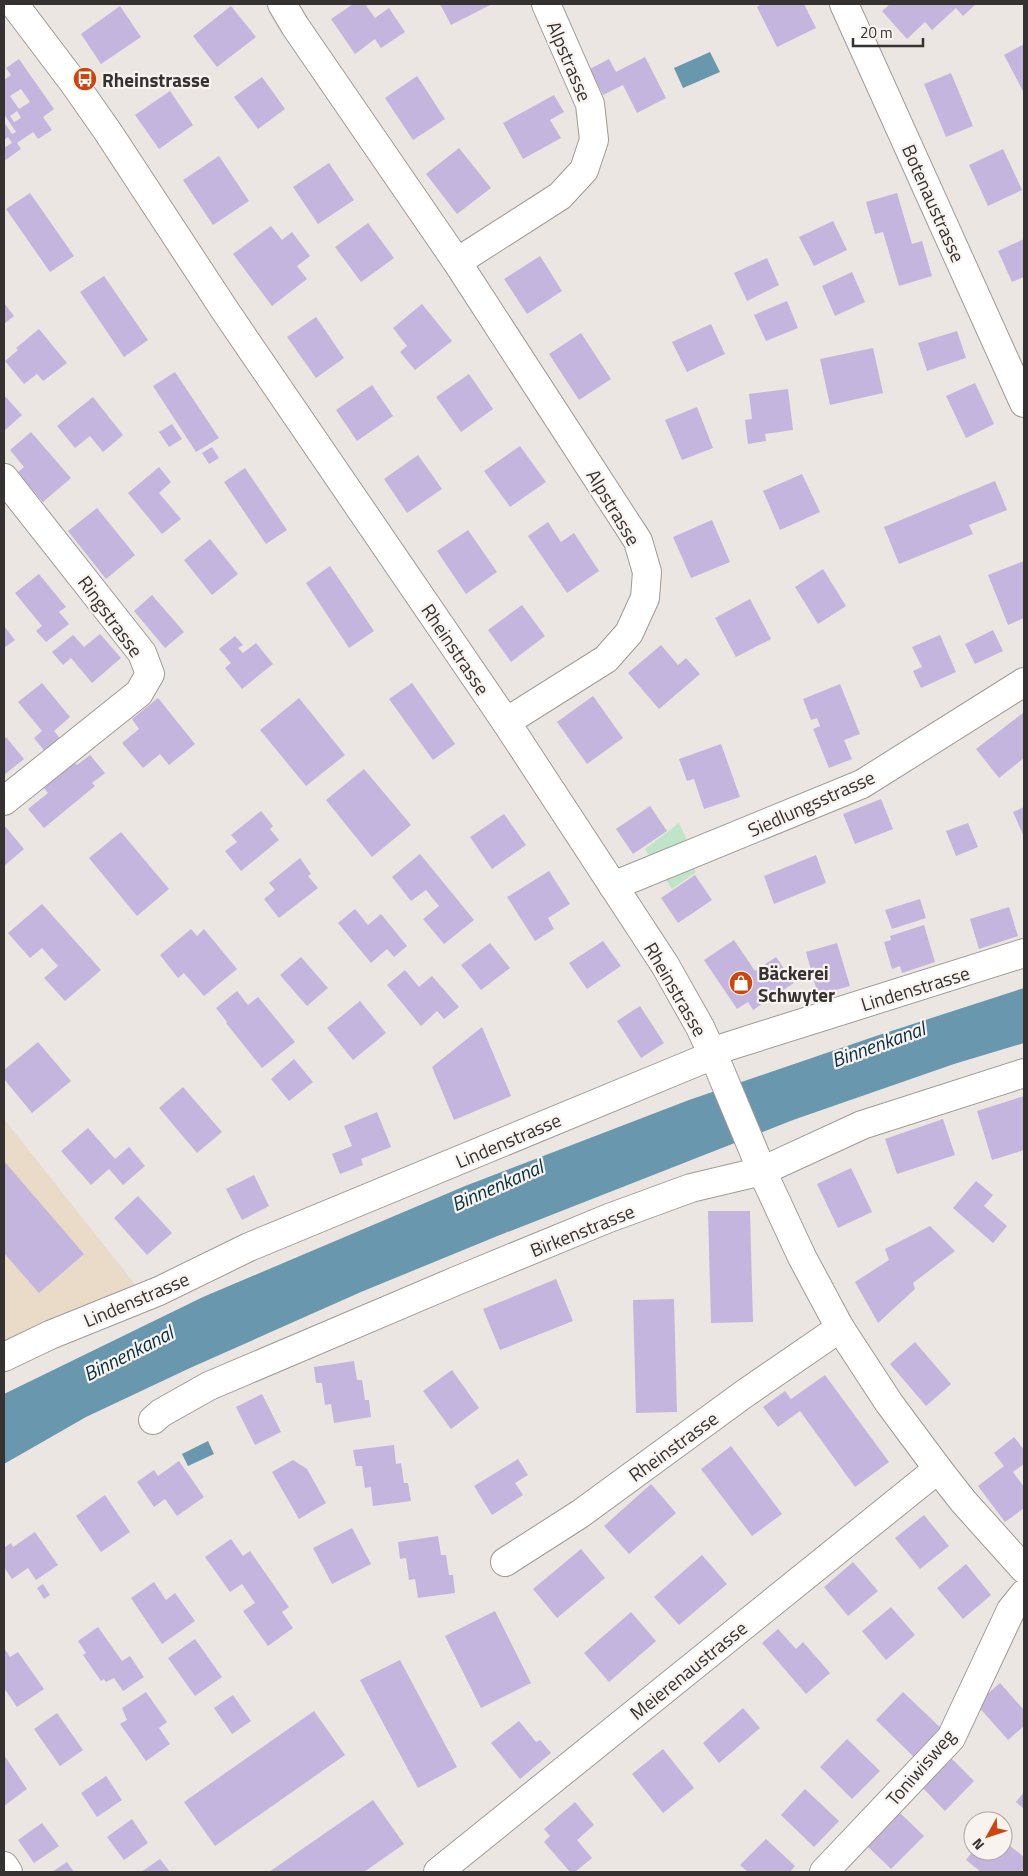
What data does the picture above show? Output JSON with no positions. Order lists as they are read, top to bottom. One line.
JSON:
{"streets":{"street":["Alpstrasse","Botenaustrasse","Ringstrasse","Rheinstrasse","Siedlungsstrasse","Lindenstrasse","Birkenstrasse","Meierenaustrasse","Toniwisweg"]},"crossings":[["Alpstrasse","Rheinstrasse"],["Rheinstrasse","Siedlungsstrasse"],["Rheinstrasse","Lindenstrasse"],["Rheinstrasse","Birkenstrasse"],["Rheinstrasse","Meierenaustrasse"]],"water":["Binnenkanal"],"places":{"bus stop":["Rheinstrasse"],"shop":["Bäckerei Schwyter"]},"scale_bar":"20 m","north":"bottom left"}
